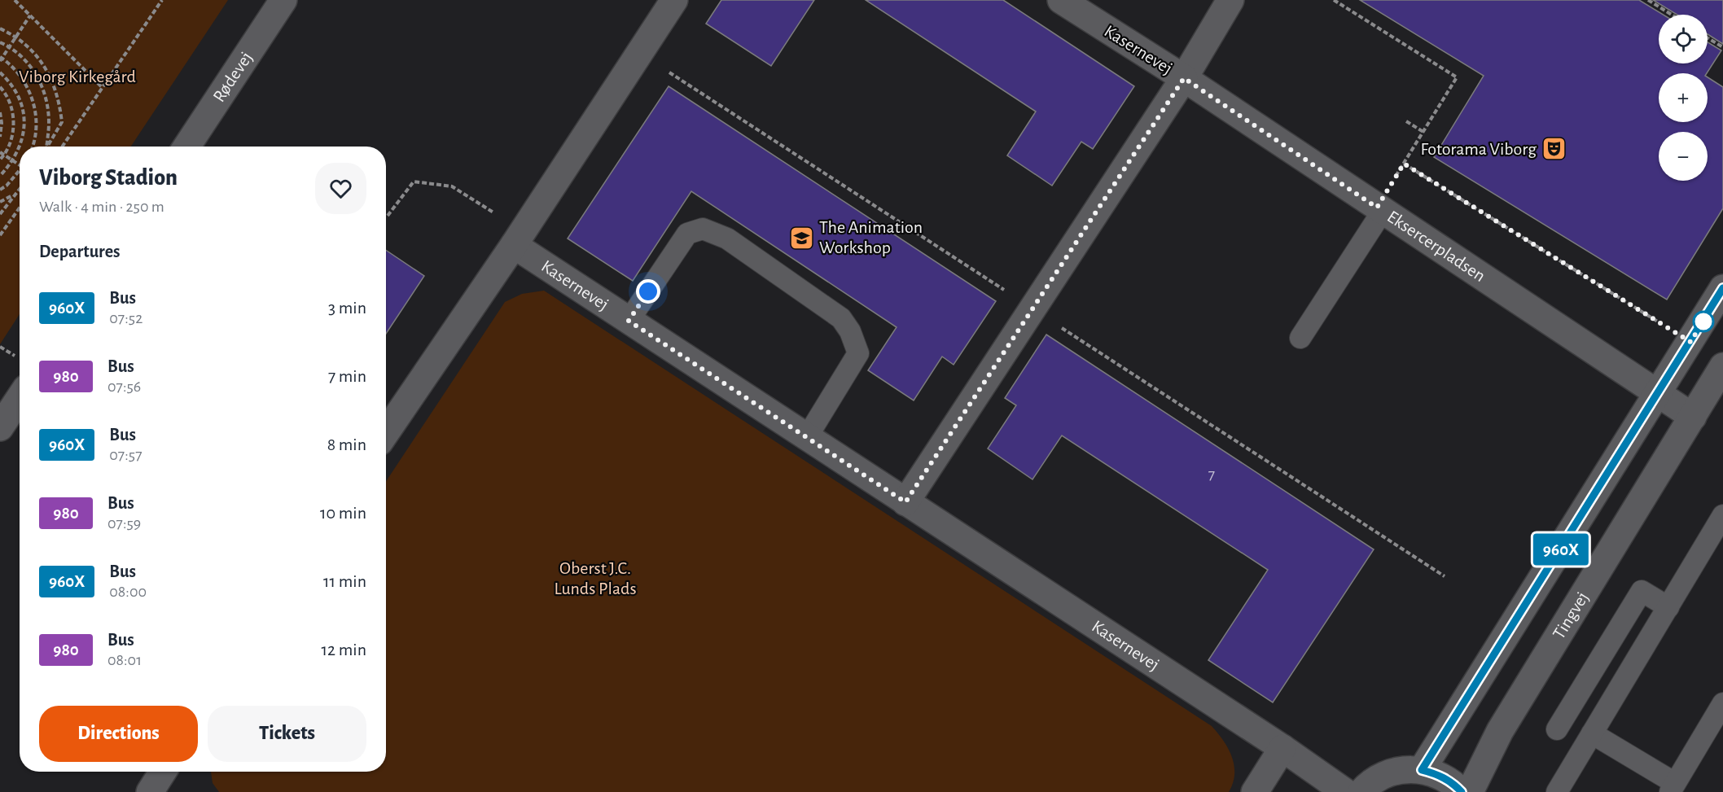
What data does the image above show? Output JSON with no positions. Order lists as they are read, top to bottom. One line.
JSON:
{"streets":{"street":["Kasernevej","Rødevej","Eksercerpladsen","Tingvej"]},"crossings":[["Kasernevej","Eksercerpladsen"],["Eksercerpladsen","Tingvej"]],"parks":["Viborg Kirkegård","Oberst J.C. Lunds Plads"],"places":{"theatre":["Fotorama Viborg"],"school or university":["The Animation Workshop"]},"lines":["bus line 960X"],"house_numbers":["7"],"page":{"on_map":"960X","map_buttons":["+","−"],"heading":[["Viborg Stadion","Walk · 4 min · 250 m"],"Departures"],"list":[{"mark":"960X","name":"Bus","note":"07:52","value":"3 min"},{"mark":"980","name":"Bus","note":"07:56","value":"7 min"},{"mark":"960X","name":"Bus","note":"07:57","value":"8 min"},{"mark":"980","name":"Bus","note":"07:59","value":"10 min"},{"mark":"960X","name":"Bus","note":"08:00","value":"11 min"},{"mark":"980","name":"Bus","note":"08:01","value":"12 min"}],"buttons":["Directions","Tickets"]}}
